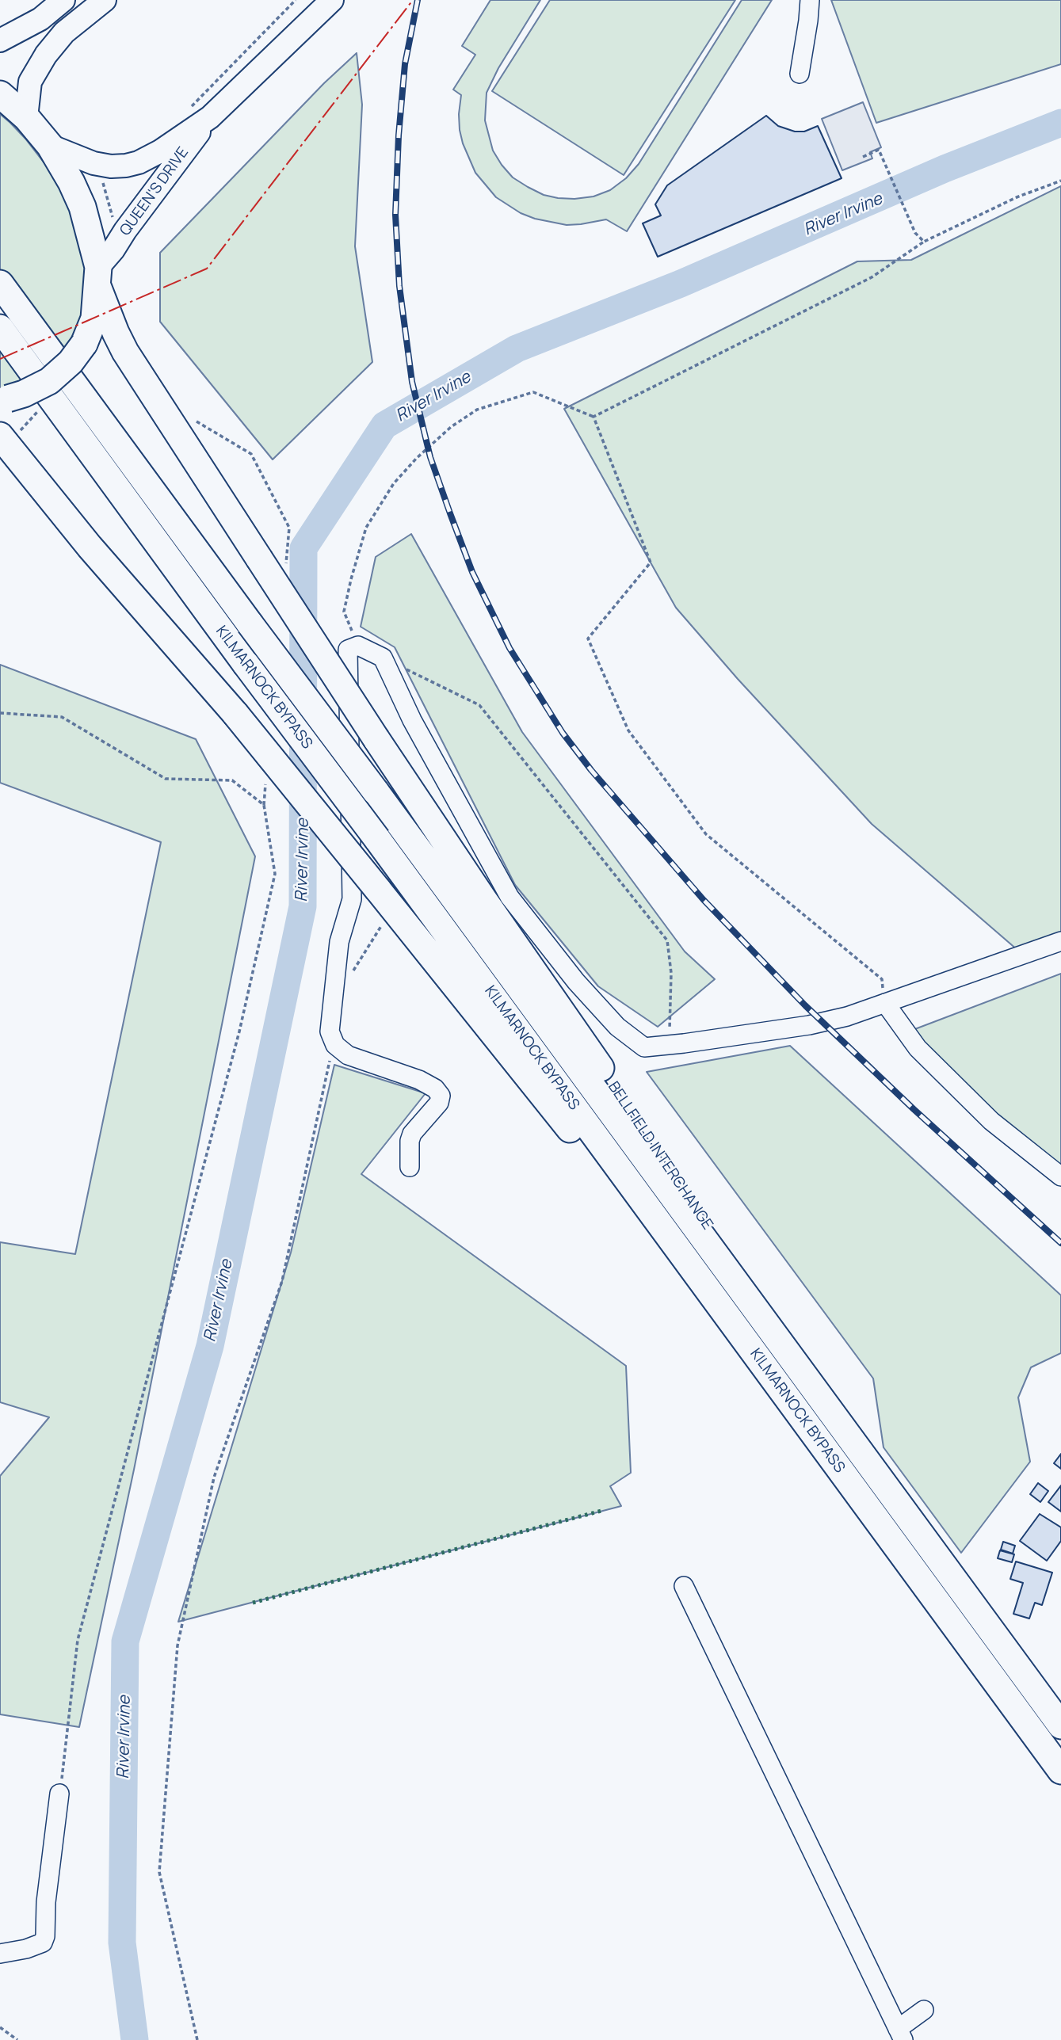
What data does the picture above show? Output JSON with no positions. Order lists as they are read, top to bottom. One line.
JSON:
{"streets":{"highway":["KILMARNOCK BYPASS","BELLFIELD INTERCHANGE"],"main road":["QUEEN'S DRIVE"]},"crossings":[["QUEEN'S DRIVE","BELLFIELD INTERCHANGE"],["KILMARNOCK BYPASS","BELLFIELD INTERCHANGE"]],"water":["River Irvine"]}
